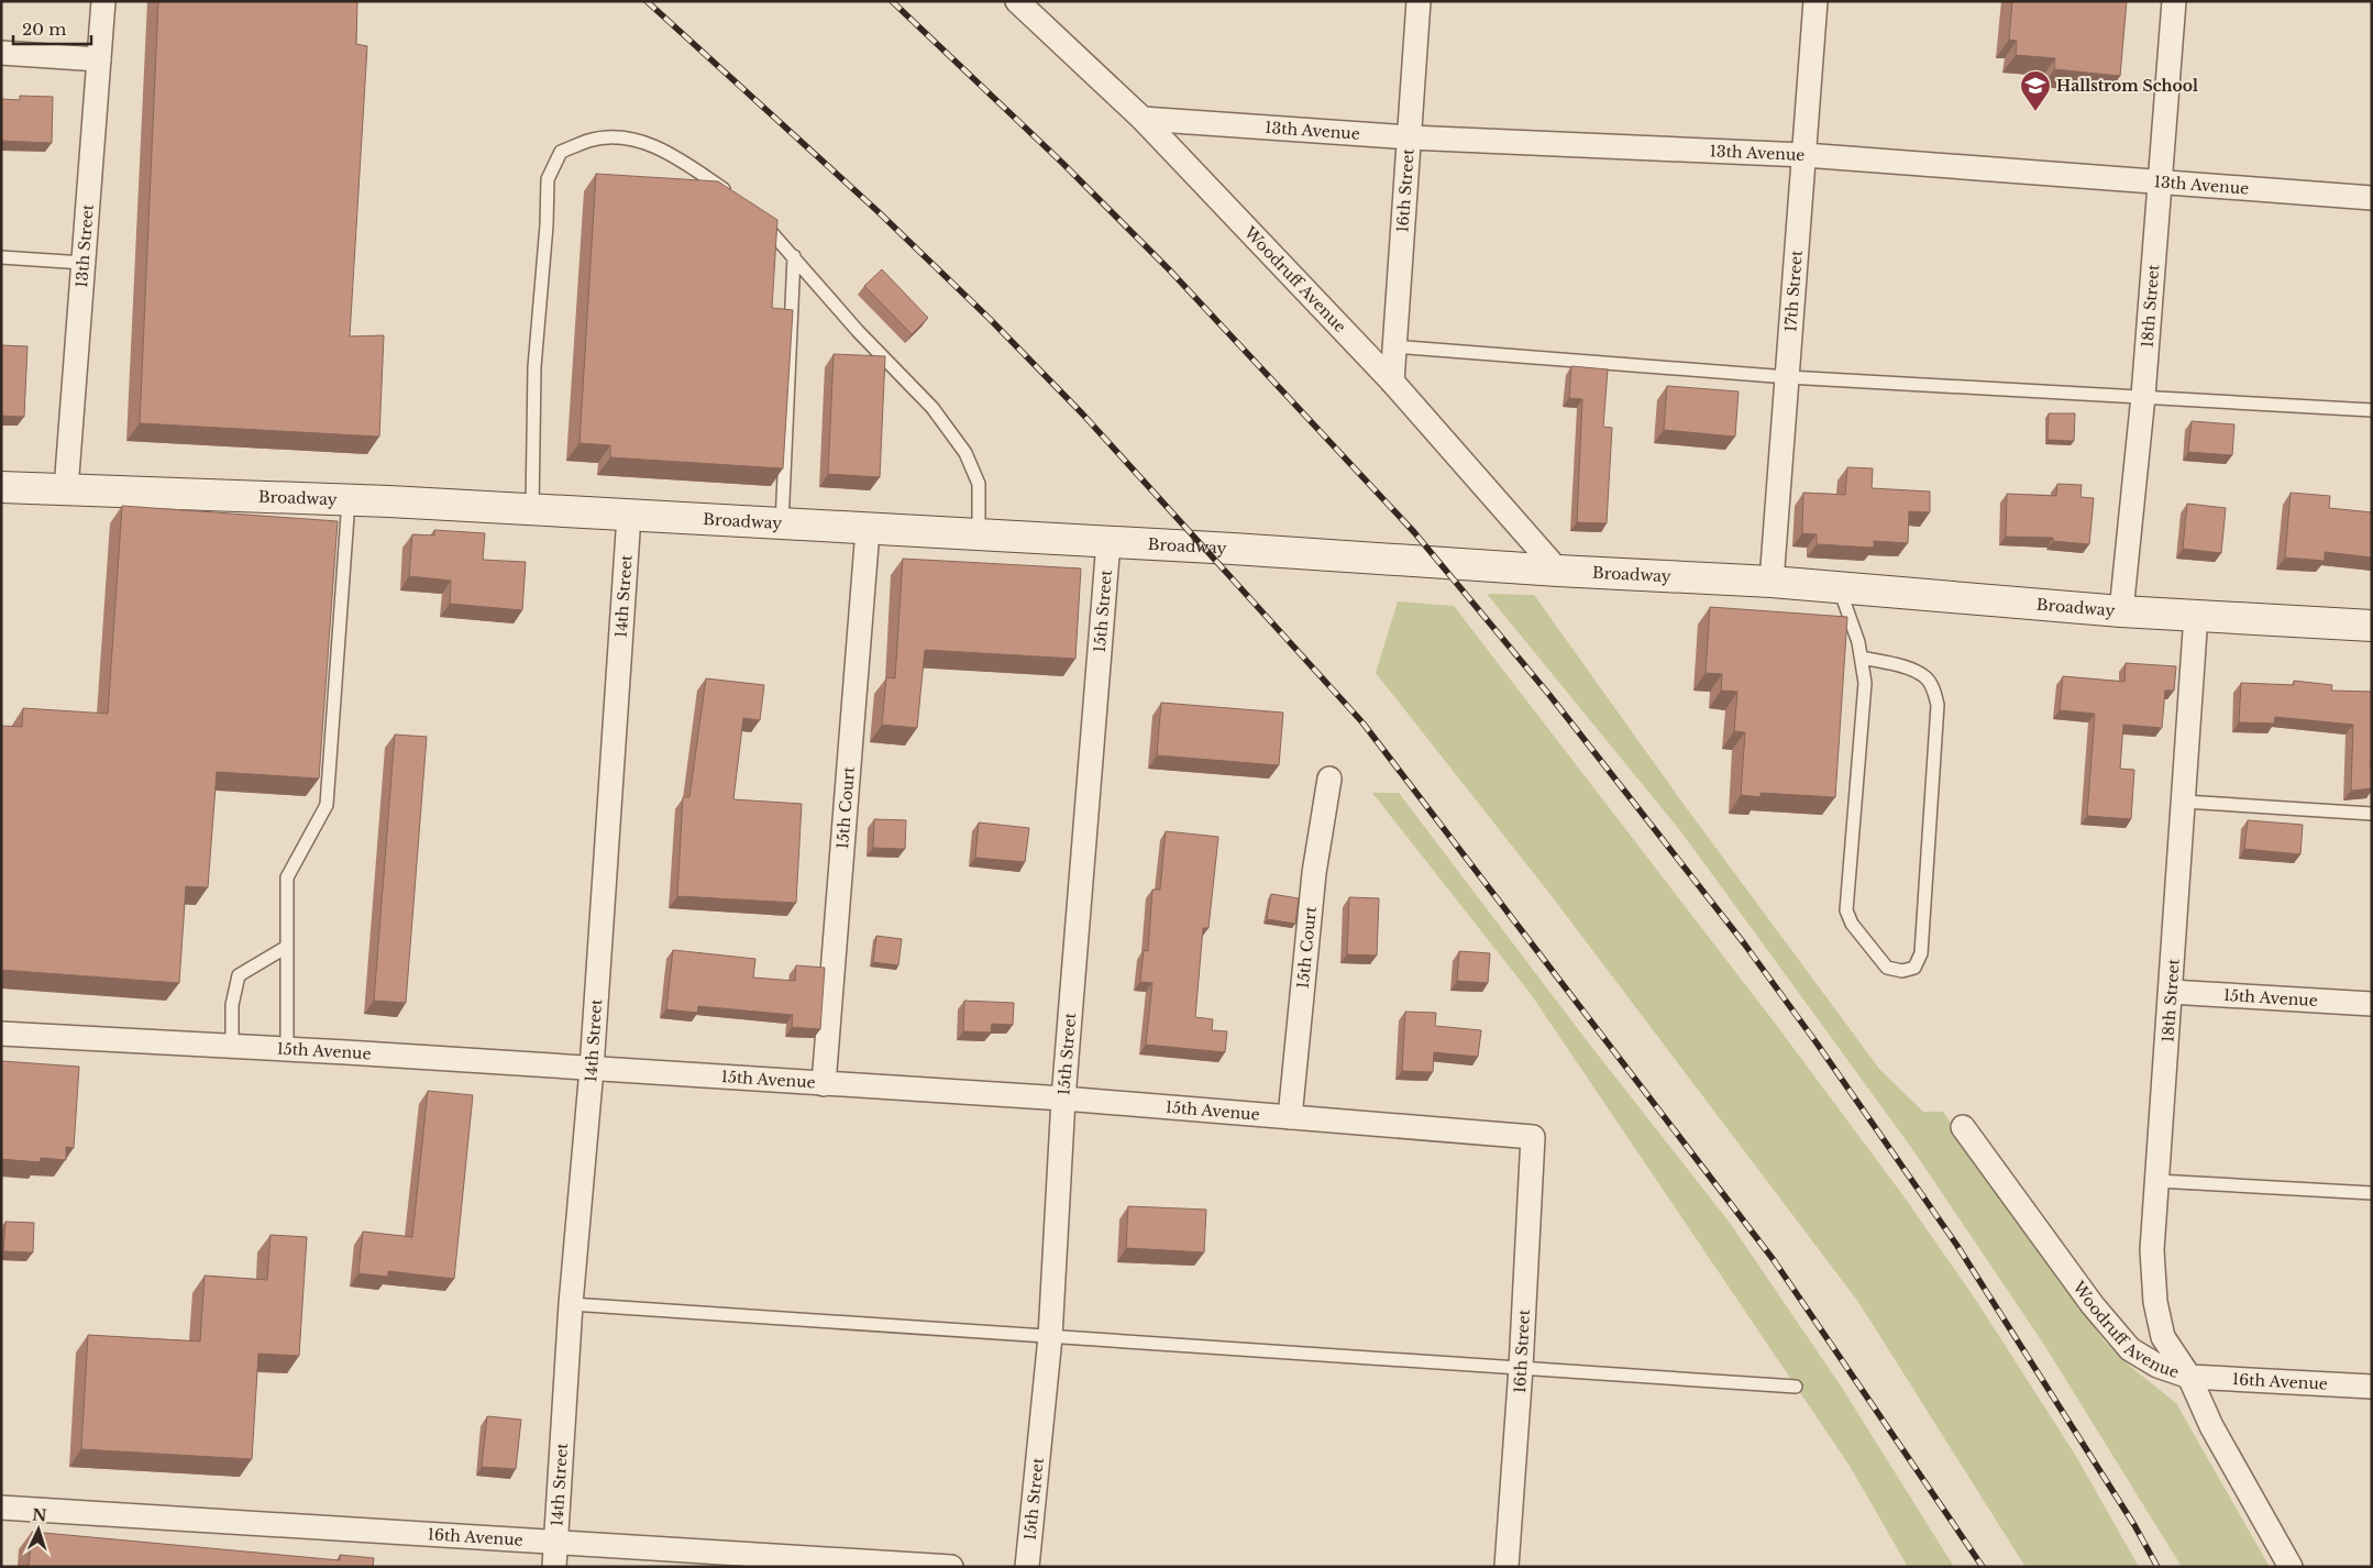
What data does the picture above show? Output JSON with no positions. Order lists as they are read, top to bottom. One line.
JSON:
{"streets":{"main road":["Broadway"],"street":["13th Avenue","16th Street","13th Street","Woodruff Avenue","17th Street","18th Street","14th Street","15th Street","15th Court","15th Avenue","16th Avenue"]},"crossings":[["13th Avenue","16th Street"],["13th Avenue","Woodruff Avenue"],["13th Avenue","17th Street"],["13th Avenue","18th Street"],["16th Street","Woodruff Avenue"],["16th Street","15th Avenue"],["13th Street","Broadway"],["Woodruff Avenue","18th Street"],["Woodruff Avenue","Broadway"],["Woodruff Avenue","16th Avenue"],["17th Street","Broadway"],["18th Street","Broadway"],["18th Street","15th Avenue"],["18th Street","16th Avenue"],["Broadway","14th Street"],["Broadway","15th Street"],["Broadway","15th Court"],["14th Street","15th Avenue"],["14th Street","16th Avenue"],["15th Street","15th Avenue"],["15th Court","15th Avenue"]],"places":{"school or university":["Hallstrom School"]},"scale_bar":"20 m","north":"top"}
